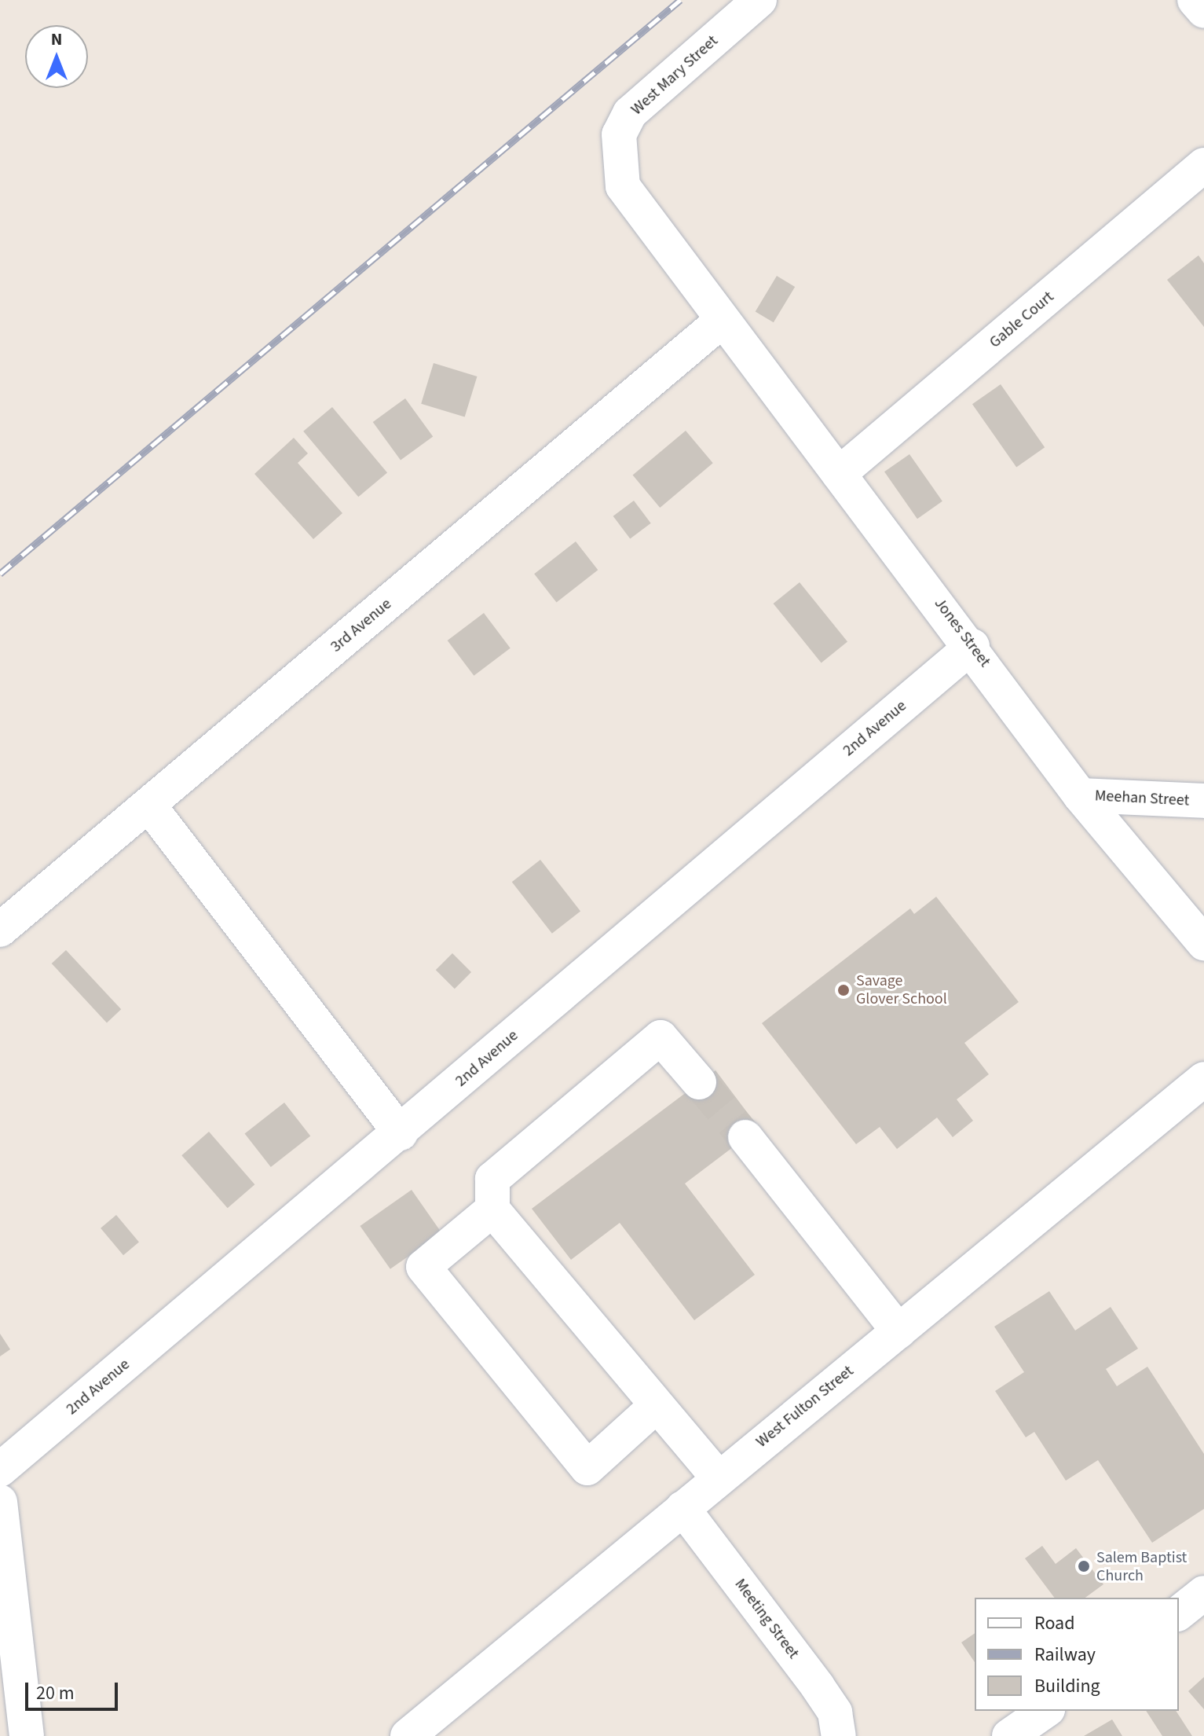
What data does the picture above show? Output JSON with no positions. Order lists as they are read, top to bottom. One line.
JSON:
{"streets":{"street":["West Mary Street","Gable Court","3rd Avenue","Jones Street","2nd Avenue","Meehan Street","West Fulton Street","Meeting Street"]},"crossings":[["West Mary Street","3rd Avenue"],["West Mary Street","Jones Street"],["Gable Court","Jones Street"],["3rd Avenue","Jones Street"],["Jones Street","2nd Avenue"],["Jones Street","Meehan Street"],["West Fulton Street","Meeting Street"]],"places":["Savage Glover School","Salem Baptist Church"],"legend":["Road","Railway","Building"],"scale_bar":"20 m","north":"top"}
